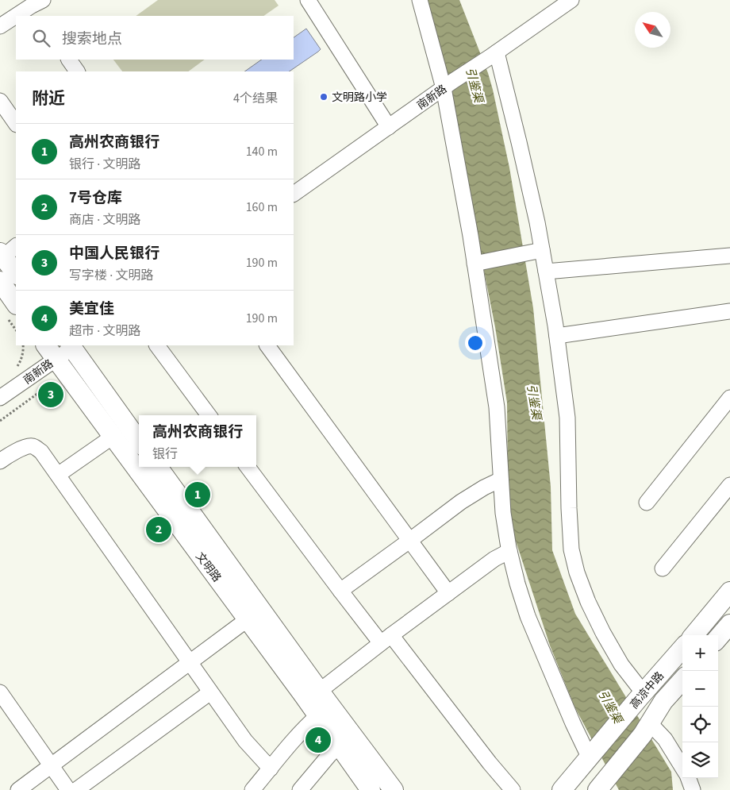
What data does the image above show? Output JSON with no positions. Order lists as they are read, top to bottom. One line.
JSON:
{"streets":{"main road":["文明路","高凉中路"],"street":["南新路"]},"crossings":[["南新路","文明路"]],"water":["引鉴渠"],"places":["文明路小学"],"north":"top left","page":{"search":"搜索地点","heading":["附近","4个结果"],"list":[{"mark":"1","name":"高州农商银行","note":"银行 · 文明路","value":"140 m"},{"mark":"2","name":"7号仓库","note":"商店 · 文明路","value":"160 m"},{"mark":"3","name":"中国人民银行","note":"写字楼 · 文明路","value":"190 m"},{"mark":"4","name":"美宜佳","note":"超市 · 文明路","value":"190 m"}],"pins":["3","1","2","4"],"popup":["高州农商银行","银行"],"map_buttons":["+","−"]}}
